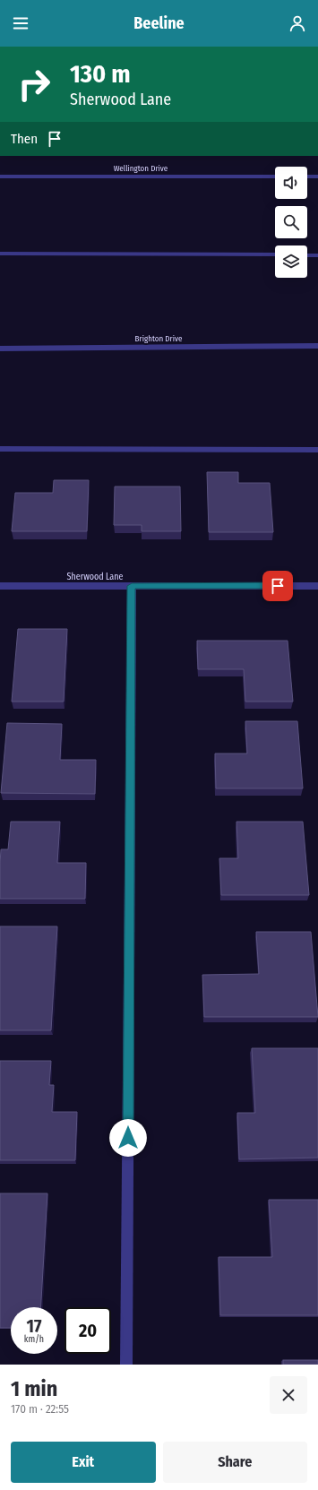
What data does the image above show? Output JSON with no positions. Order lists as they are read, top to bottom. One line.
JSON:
{"streets":{"street":["Wellington Drive","Brighton Drive","Sherwood Lane"]},"page":{"header":"Beeline","turn":["130 m","Sherwood Lane"],"then":"Then","speed":"17 km/h","limit":"20","heading":["1 min","170 m · 22:55"],"buttons":["Exit","Share"]}}
